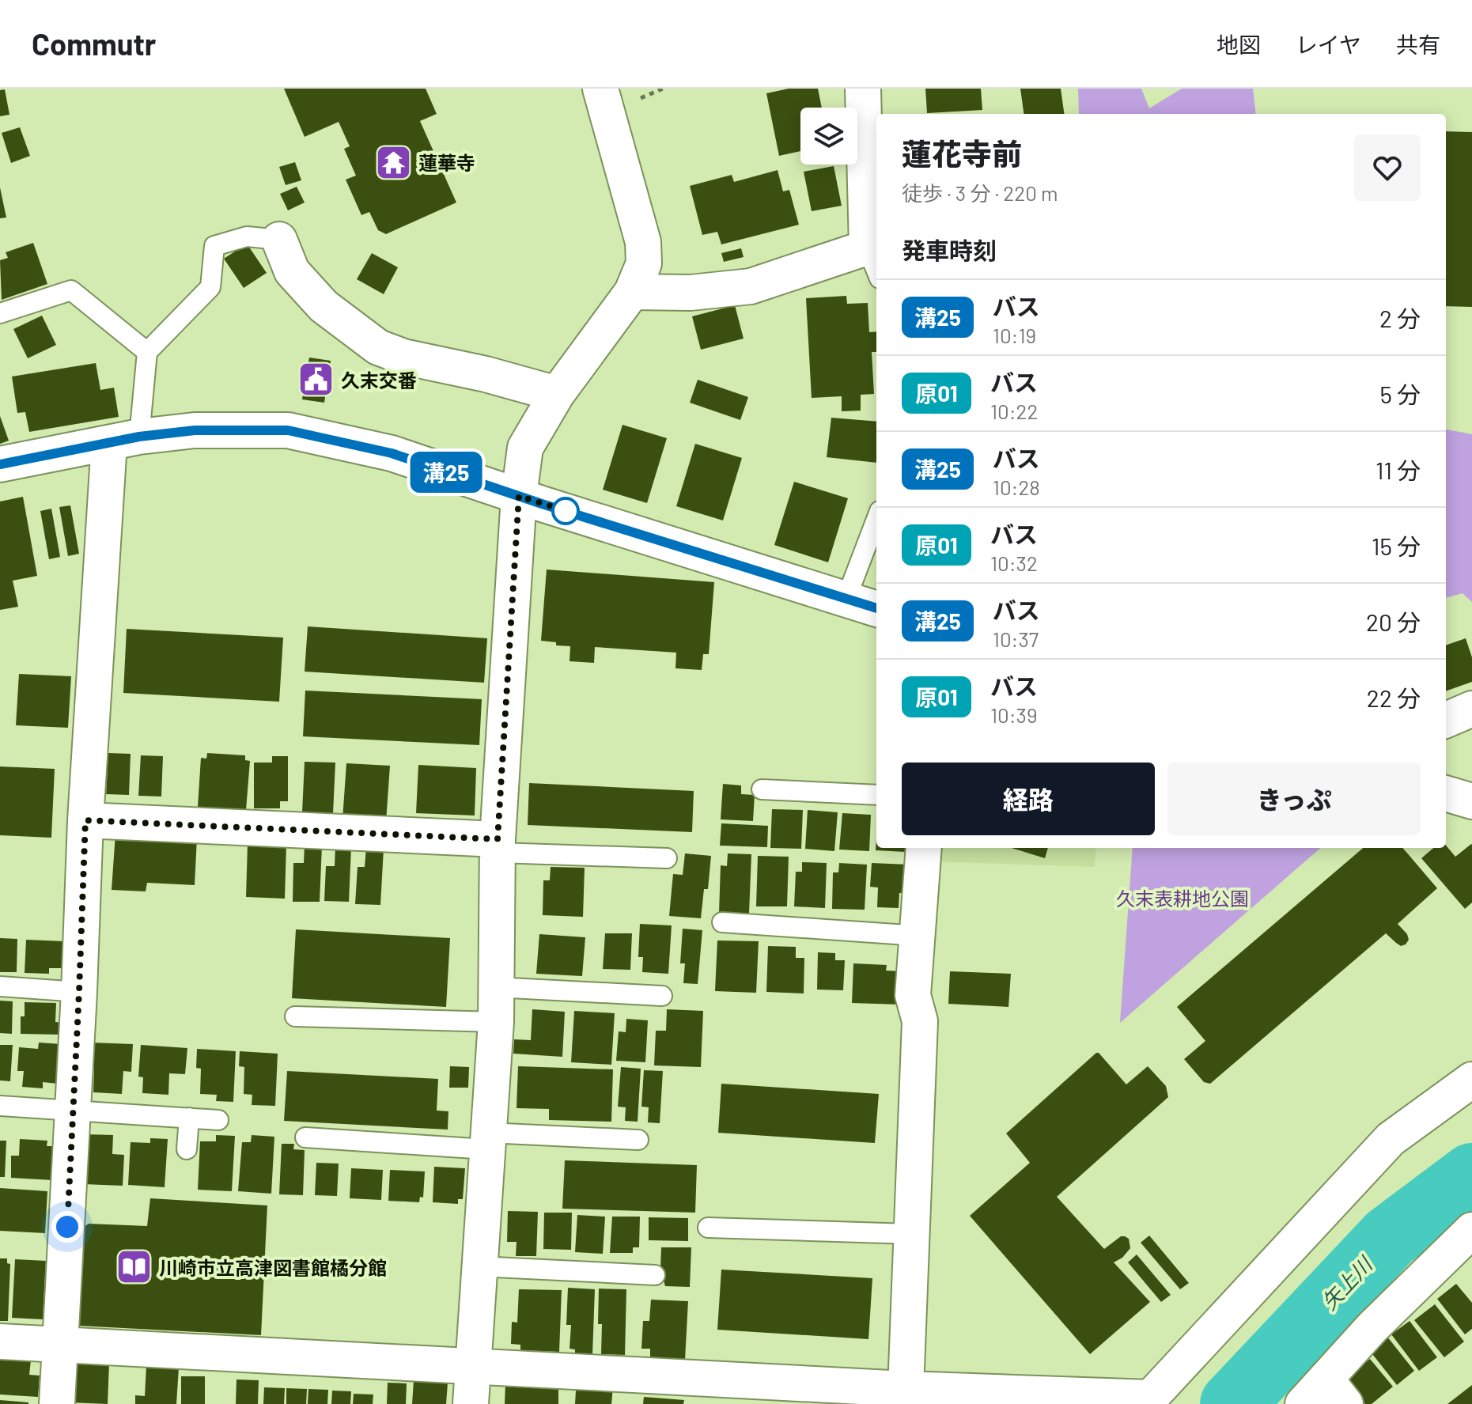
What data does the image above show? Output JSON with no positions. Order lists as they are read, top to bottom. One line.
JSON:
{"water":["矢上川"],"parks":["久末表耕地公園"],"places":{"temple":["蓮華寺"],"public building":["久末交番"],"library":["川崎市立高津図書館橘分館"]},"lines":["bus line 溝25"],"page":{"header":"Commutr","nav":["地図","レイヤ","共有"],"on_map":"溝25","heading":[["蓮花寺前","徒歩 · 3 分 · 220 m"],"発車時刻"],"list":[{"mark":"溝25","name":"バス","note":"10:19","value":"2 分"},{"mark":"原01","name":"バス","note":"10:22","value":"5 分"},{"mark":"溝25","name":"バス","note":"10:28","value":"11 分"},{"mark":"原01","name":"バス","note":"10:32","value":"15 分"},{"mark":"溝25","name":"バス","note":"10:37","value":"20 分"},{"mark":"原01","name":"バス","note":"10:39","value":"22 分"}],"buttons":["経路","きっぷ"]}}
